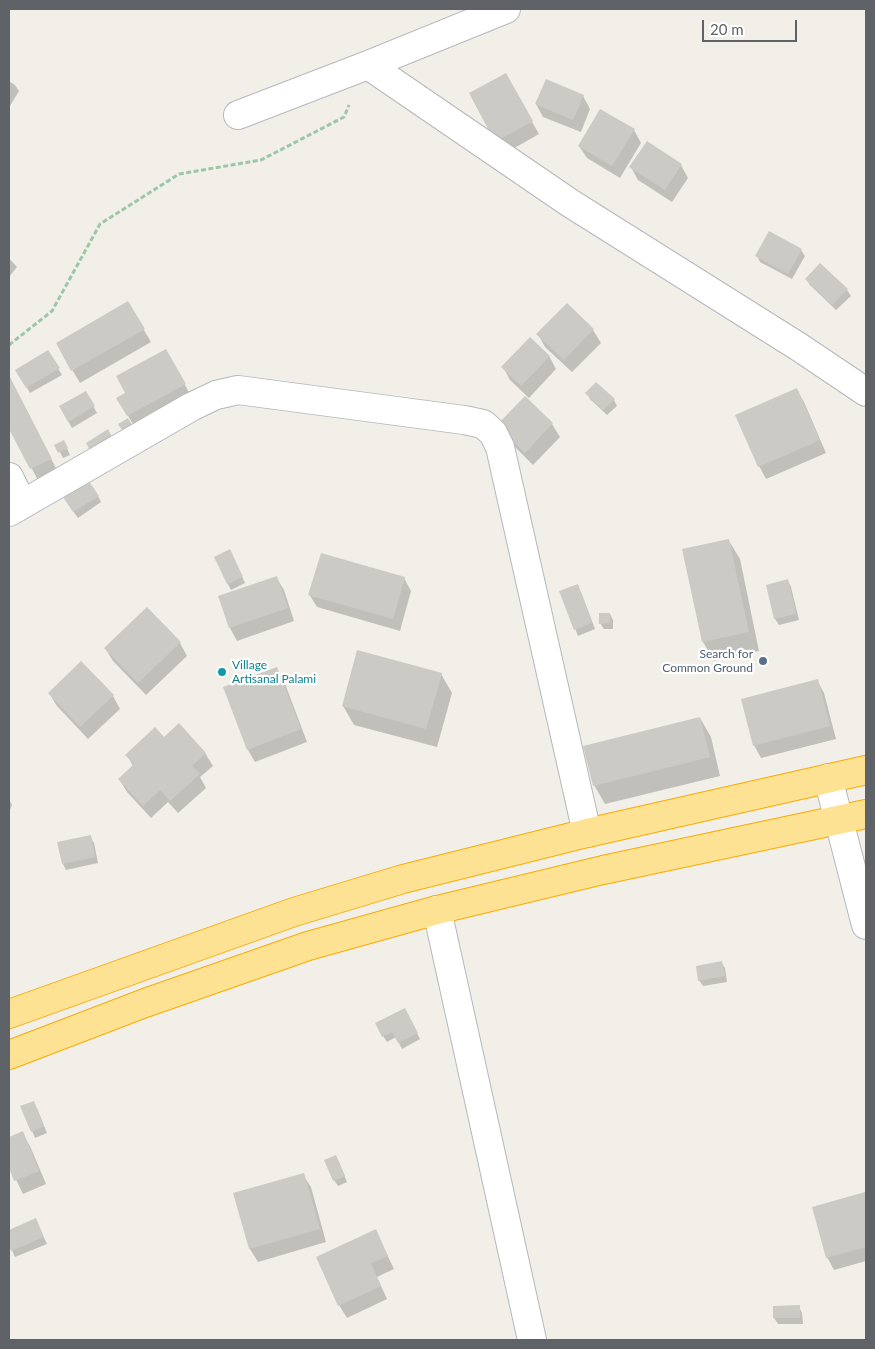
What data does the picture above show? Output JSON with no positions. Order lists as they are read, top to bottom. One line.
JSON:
{"places":["Search for Common Ground","Village Artisanal Palami"],"scale_bar":"20 m"}
